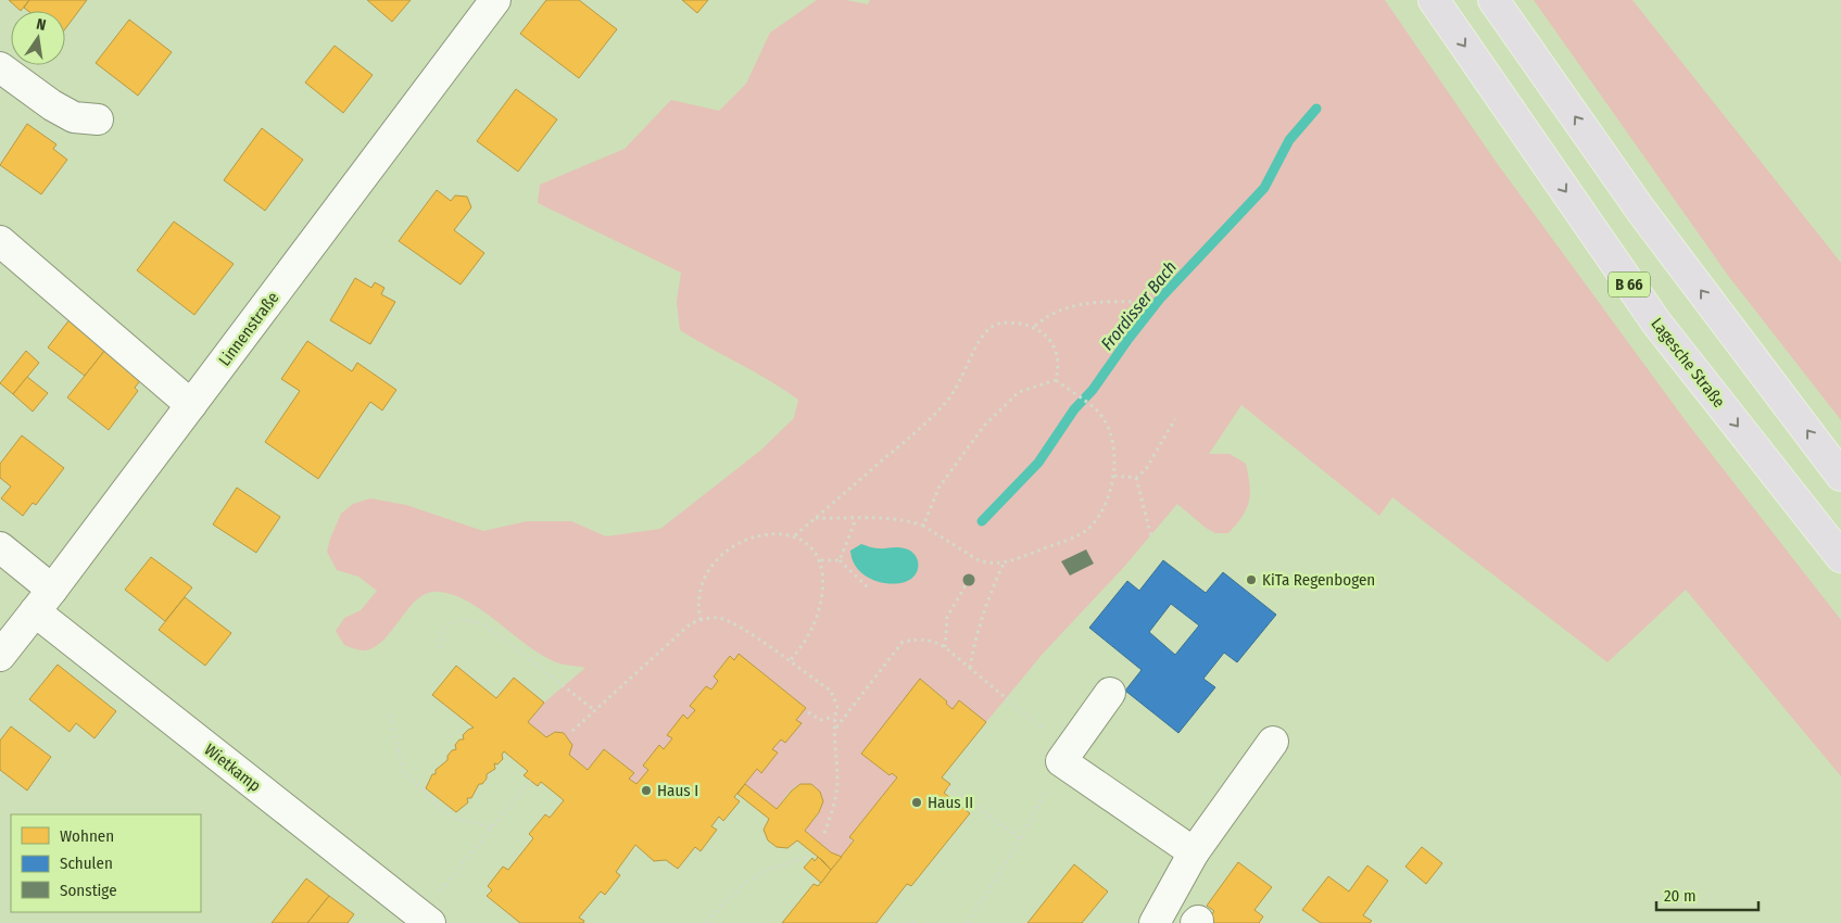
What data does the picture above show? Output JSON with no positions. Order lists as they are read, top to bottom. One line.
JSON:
{"streets":{"highway":["B 66","Lagesche Straße"],"street":["Linnenstraße","Wietkamp"]},"crossings":[["Linnenstraße","Wietkamp"]],"water":["Frordisser Bach"],"places":["KiTa Regenbogen","Haus I","Haus II"],"legend":["Wohnen","Schulen","Sonstige"],"scale_bar":"20 m","north":"top"}
